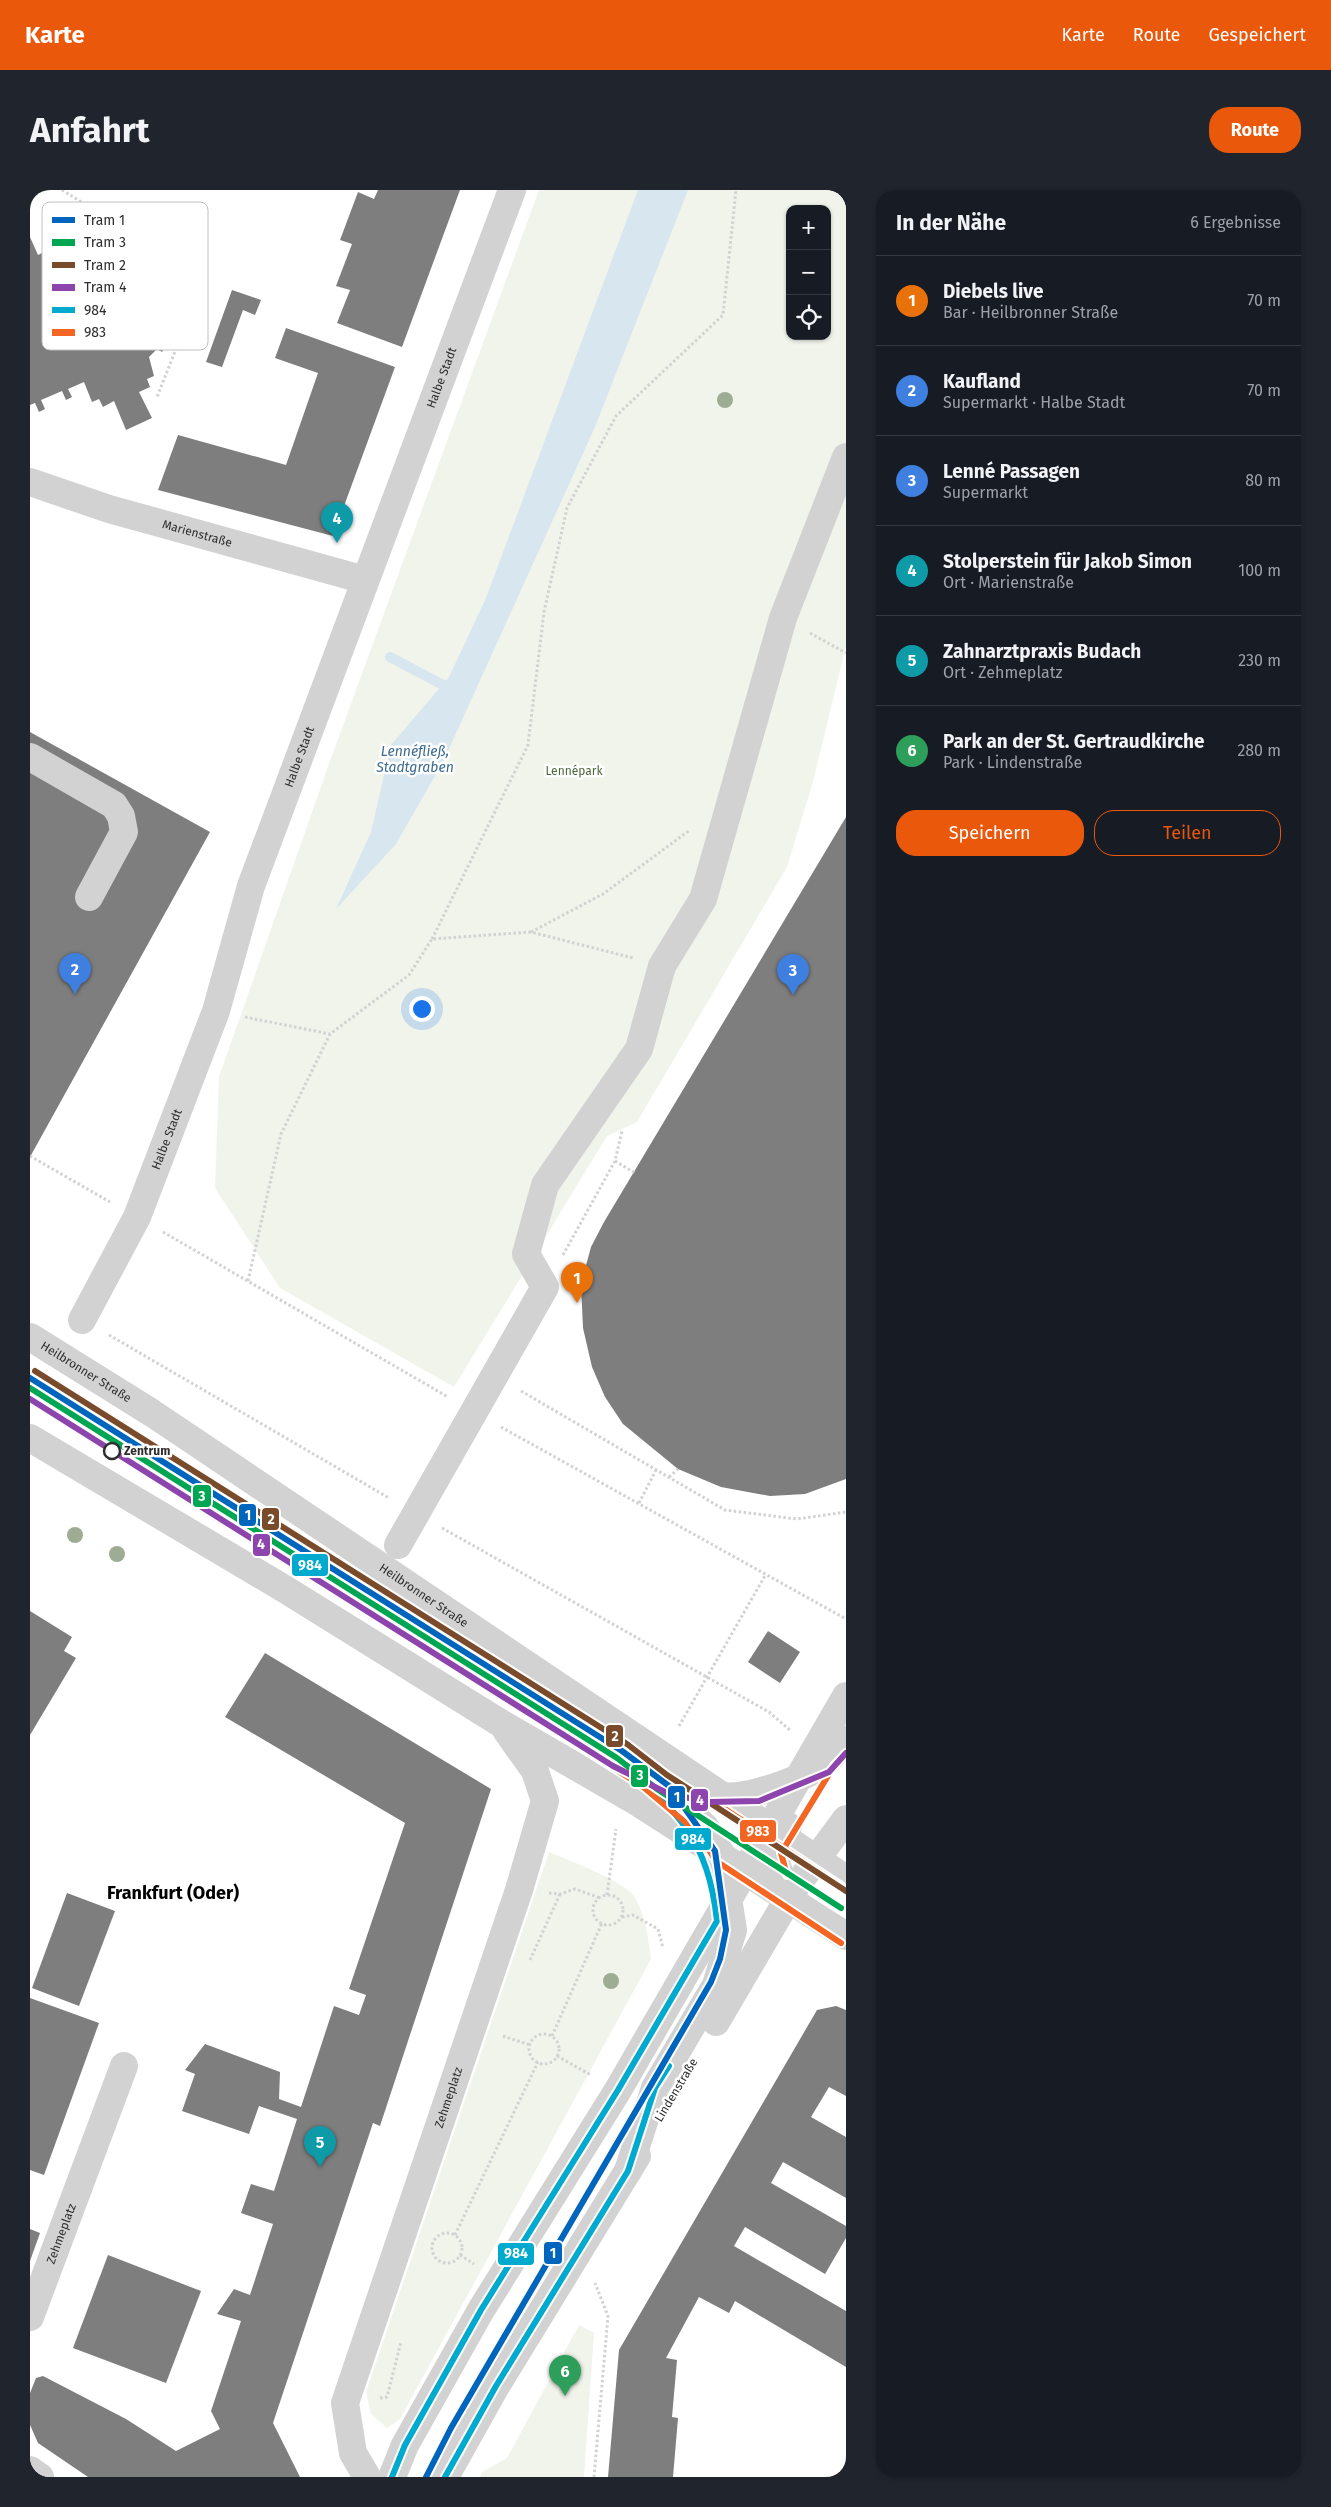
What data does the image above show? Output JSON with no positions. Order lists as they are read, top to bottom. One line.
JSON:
{"streets":{"street":["Halbe Stadt","Marienstraße","Heilbronner Straße","Lindenstraße","Zehmeplatz"]},"crossings":[["Halbe Stadt","Marienstraße"],["Heilbronner Straße","Lindenstraße"]],"districts":["Frankfurt (Oder)"],"water":["Lennéfließ, Stadtgraben"],"parks":["Lennépark"],"places":["Zentrum"],"lines":["tram line 2","tram line 1","tram line 3","transit line 984","transit line 983","tram line 4"],"legend":["Tram 1","Tram 3","Tram 2","Tram 4","984","983"],"page":{"header":"Karte","nav":["Karte","Route","Gespeichert"],"buttons":["Route",["Speichern","Teilen"]],"title":"Anfahrt","heading":["In der Nähe","6 Ergebnisse"],"map_buttons":["+","−"],"list":[{"mark":"1","name":"Diebels live","note":"Bar · Heilbronner Straße","value":"70 m"},{"mark":"2","name":"Kaufland","note":"Supermarkt · Halbe Stadt","value":"70 m"},{"mark":"3","name":"Lenné Passagen","note":"Supermarkt","value":"80 m"},{"mark":"4","name":"Stolperstein für Jakob Simon","note":"Ort · Marienstraße","value":"100 m"},{"mark":"5","name":"Zahnarztpraxis Budach","note":"Ort · Zehmeplatz","value":"230 m"},{"mark":"6","name":"Park an der St. Gertraudkirche","note":"Park · Lindenstraße","value":"280 m"}],"pins":["4","2","3","1","5","6"]}}
